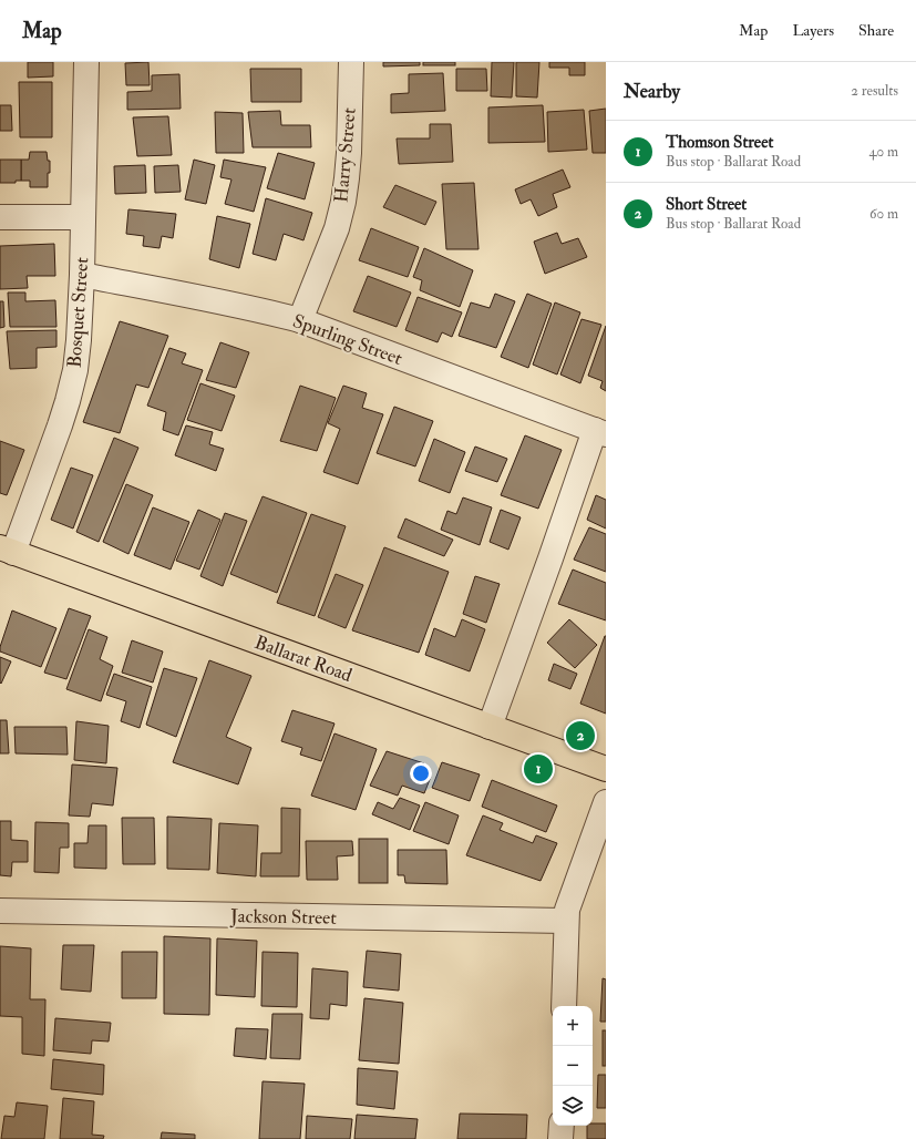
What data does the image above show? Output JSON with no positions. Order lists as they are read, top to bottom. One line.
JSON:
{"streets":{"highway":["Ballarat Road"],"street":["Harry Street","Bosquet Street","Spurling Street","Jackson Street"]},"crossings":[["Harry Street","Spurling Street"],["Bosquet Street","Spurling Street"],["Bosquet Street","Ballarat Road"]],"page":{"header":"Map","nav":["Map","Layers","Share"],"heading":["Nearby","2 results"],"list":[{"mark":"1","name":"Thomson Street","note":"Bus stop · Ballarat Road","value":"40 m"},{"mark":"2","name":"Short Street","note":"Bus stop · Ballarat Road","value":"60 m"}],"pins":["2","1"],"map_buttons":["+","−"]}}
